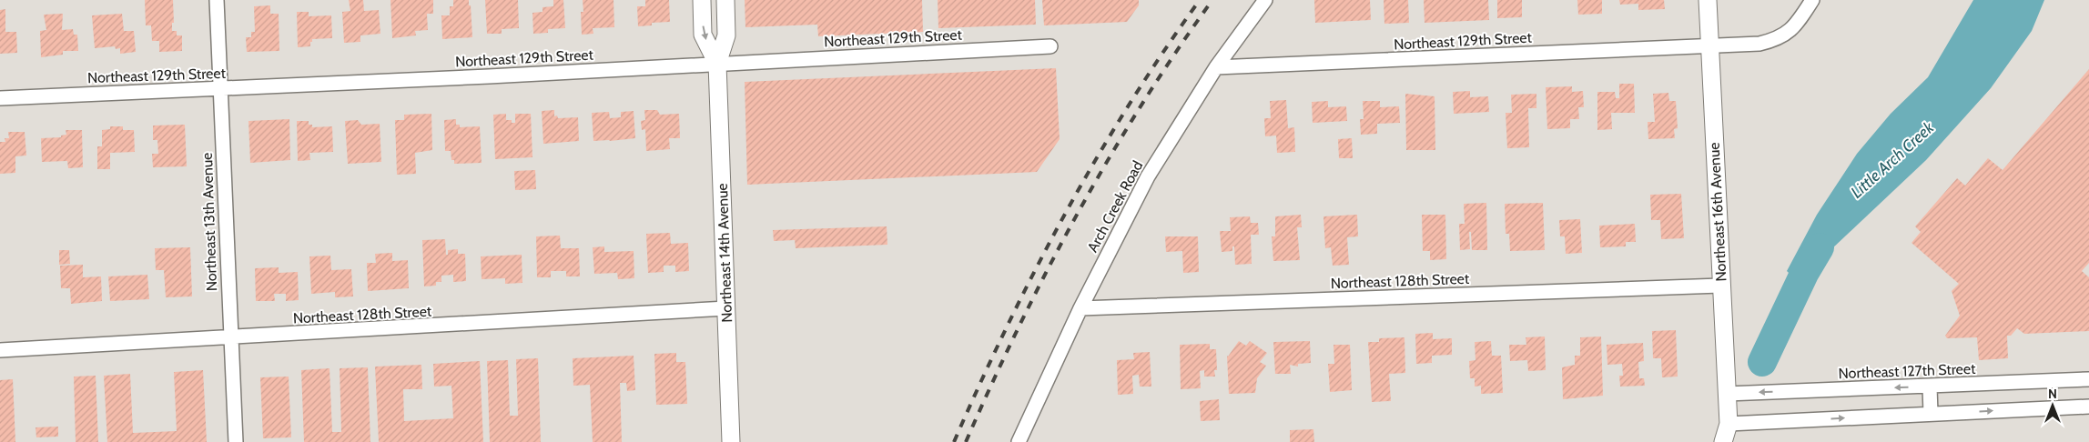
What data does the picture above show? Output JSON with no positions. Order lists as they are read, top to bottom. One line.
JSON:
{"streets":{"street":["Northeast 129th Street","Arch Creek Road","Northeast 16th Avenue","Northeast 13th Avenue","Northeast 14th Avenue","Northeast 128th Street","Northeast 127th Street"]},"crossings":[["Northeast 129th Street","Arch Creek Road"],["Northeast 129th Street","Northeast 16th Avenue"],["Northeast 129th Street","Northeast 13th Avenue"],["Northeast 129th Street","Northeast 14th Avenue"],["Arch Creek Road","Northeast 128th Street"],["Northeast 16th Avenue","Northeast 128th Street"],["Northeast 16th Avenue","Northeast 127th Street"],["Northeast 13th Avenue","Northeast 128th Street"],["Northeast 14th Avenue","Northeast 128th Street"]],"water":["Little Arch Creek"],"north":"top"}
